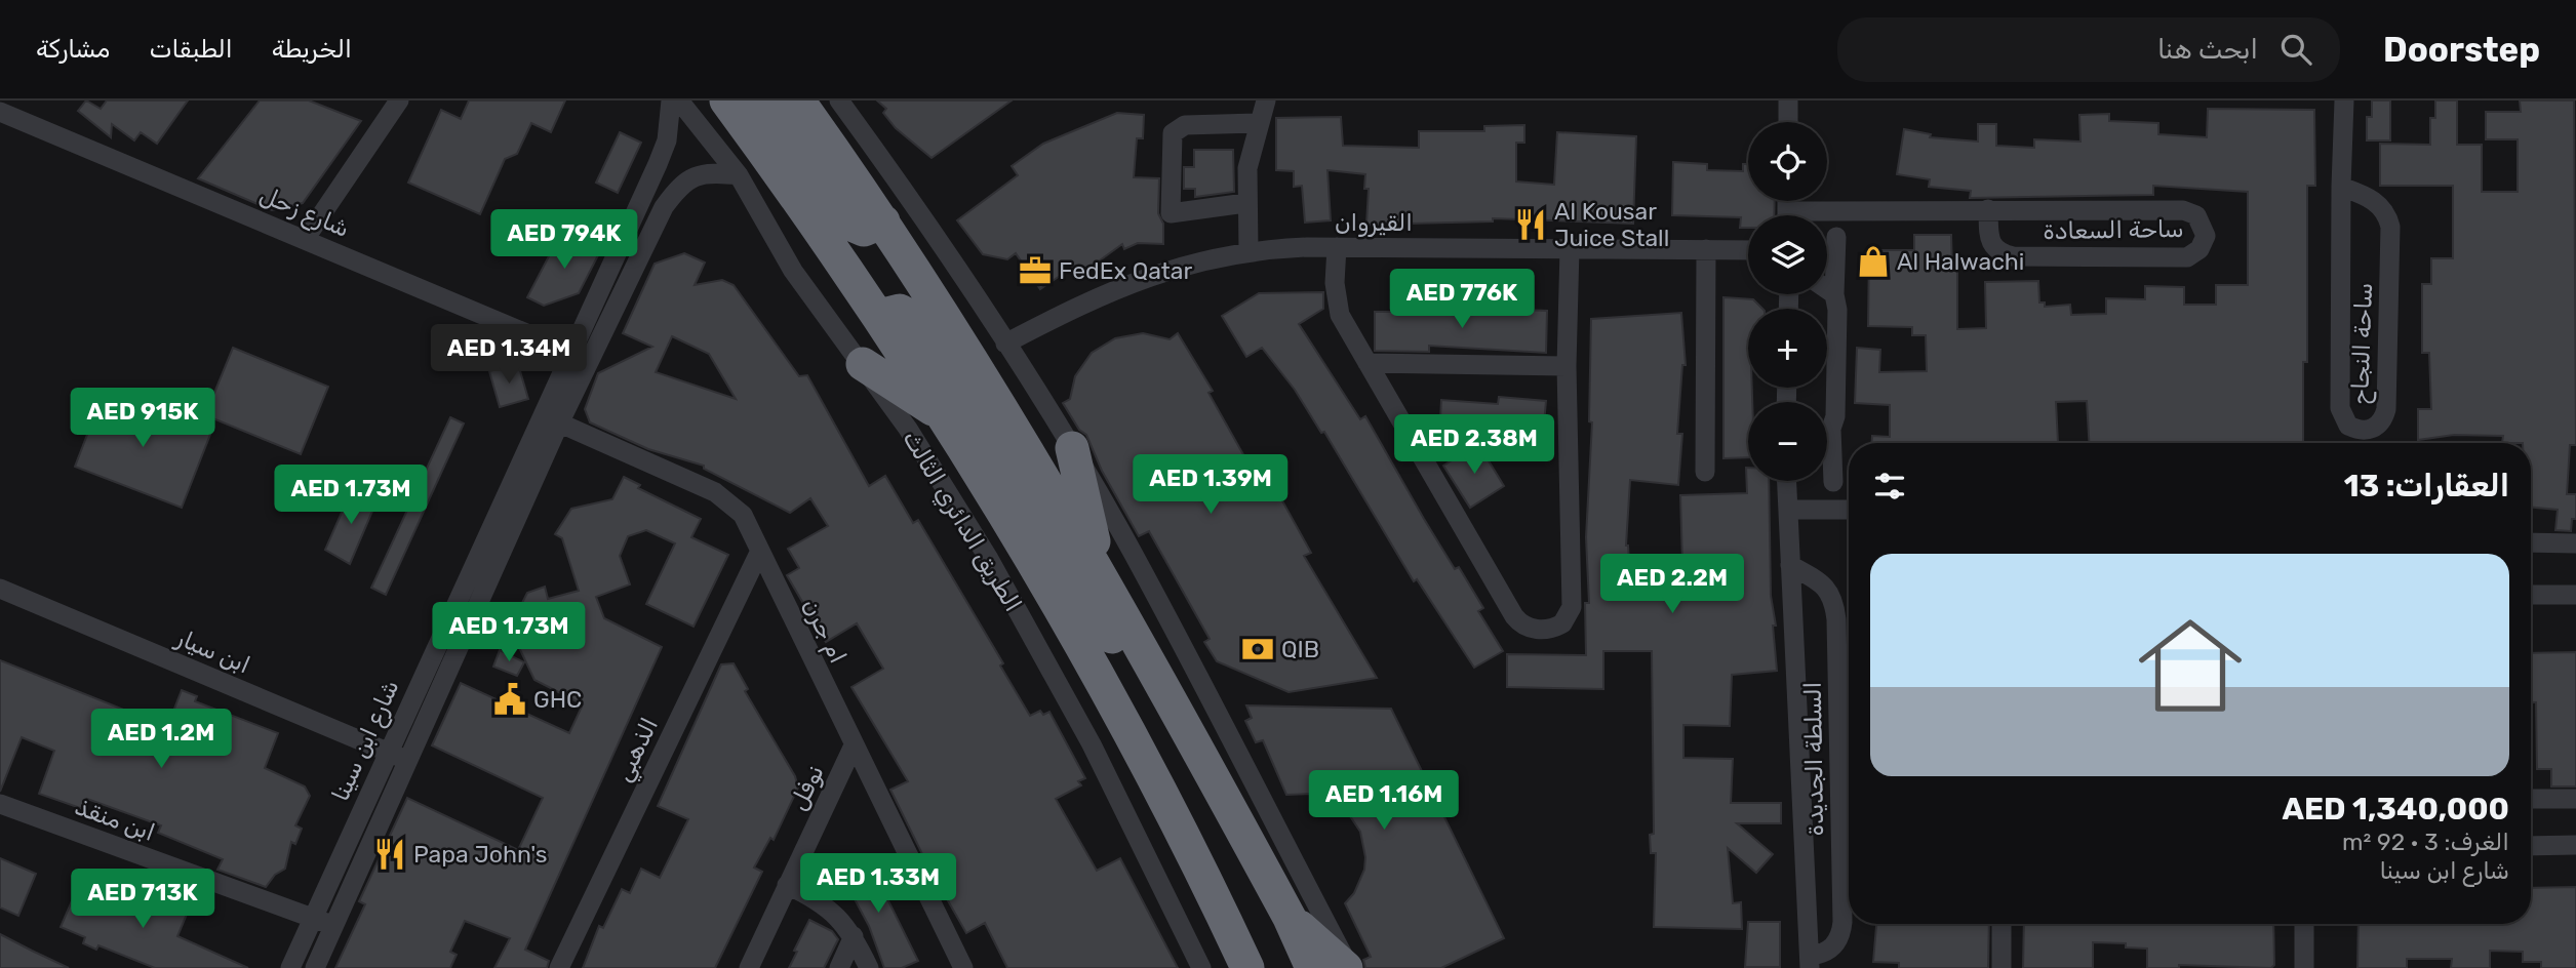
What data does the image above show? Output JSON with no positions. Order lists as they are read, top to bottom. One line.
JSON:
{"streets":{"highway":["الطريق الدائري الثالث"],"street":["شارع زحل","القيروان","ساحة السعادة","ساحة النجاح","ام جرن","ابن سيار","شارع ابن سينا","الذهبي","السلطة الجديدة","نوفل","ابن منقذ"]},"crossings":[["شارع زحل","شارع ابن سينا"],["الطريق الدائري الثالث","شارع ابن سينا"],["ام جرن","شارع ابن سينا"],["ام جرن","الذهبي"],["ام جرن","نوفل"],["ابن سيار","شارع ابن سينا"],["شارع ابن سينا","ابن منقذ"]],"places":{"restaurant":["Al Kousar Juice Stall","Papa John's"],"shop":["Al Halwachi"],"office":["FedEx Qatar"],"bank":["QIB"],"public building":["GHC"]},"page":{"header":"Doorstep","search":"ابحث هنا","nav":["الخريطة","الطبقات","مشاركة"],"map_buttons":["+","−"],"price":["AED 794K","AED 776K","AED 1.34M","AED 915K","AED 2.38M","AED 1.39M","AED 1.73M","AED 2.2M","AED 1.73M","AED 1.2M","AED 1.16M","AED 1.33M","AED 713K"],"heading":"العقارات: 13","list":[{"name":"AED 1,340,000","note":"الغرف: 3 · 92 m² · شارع ابن سينا"}]}}
